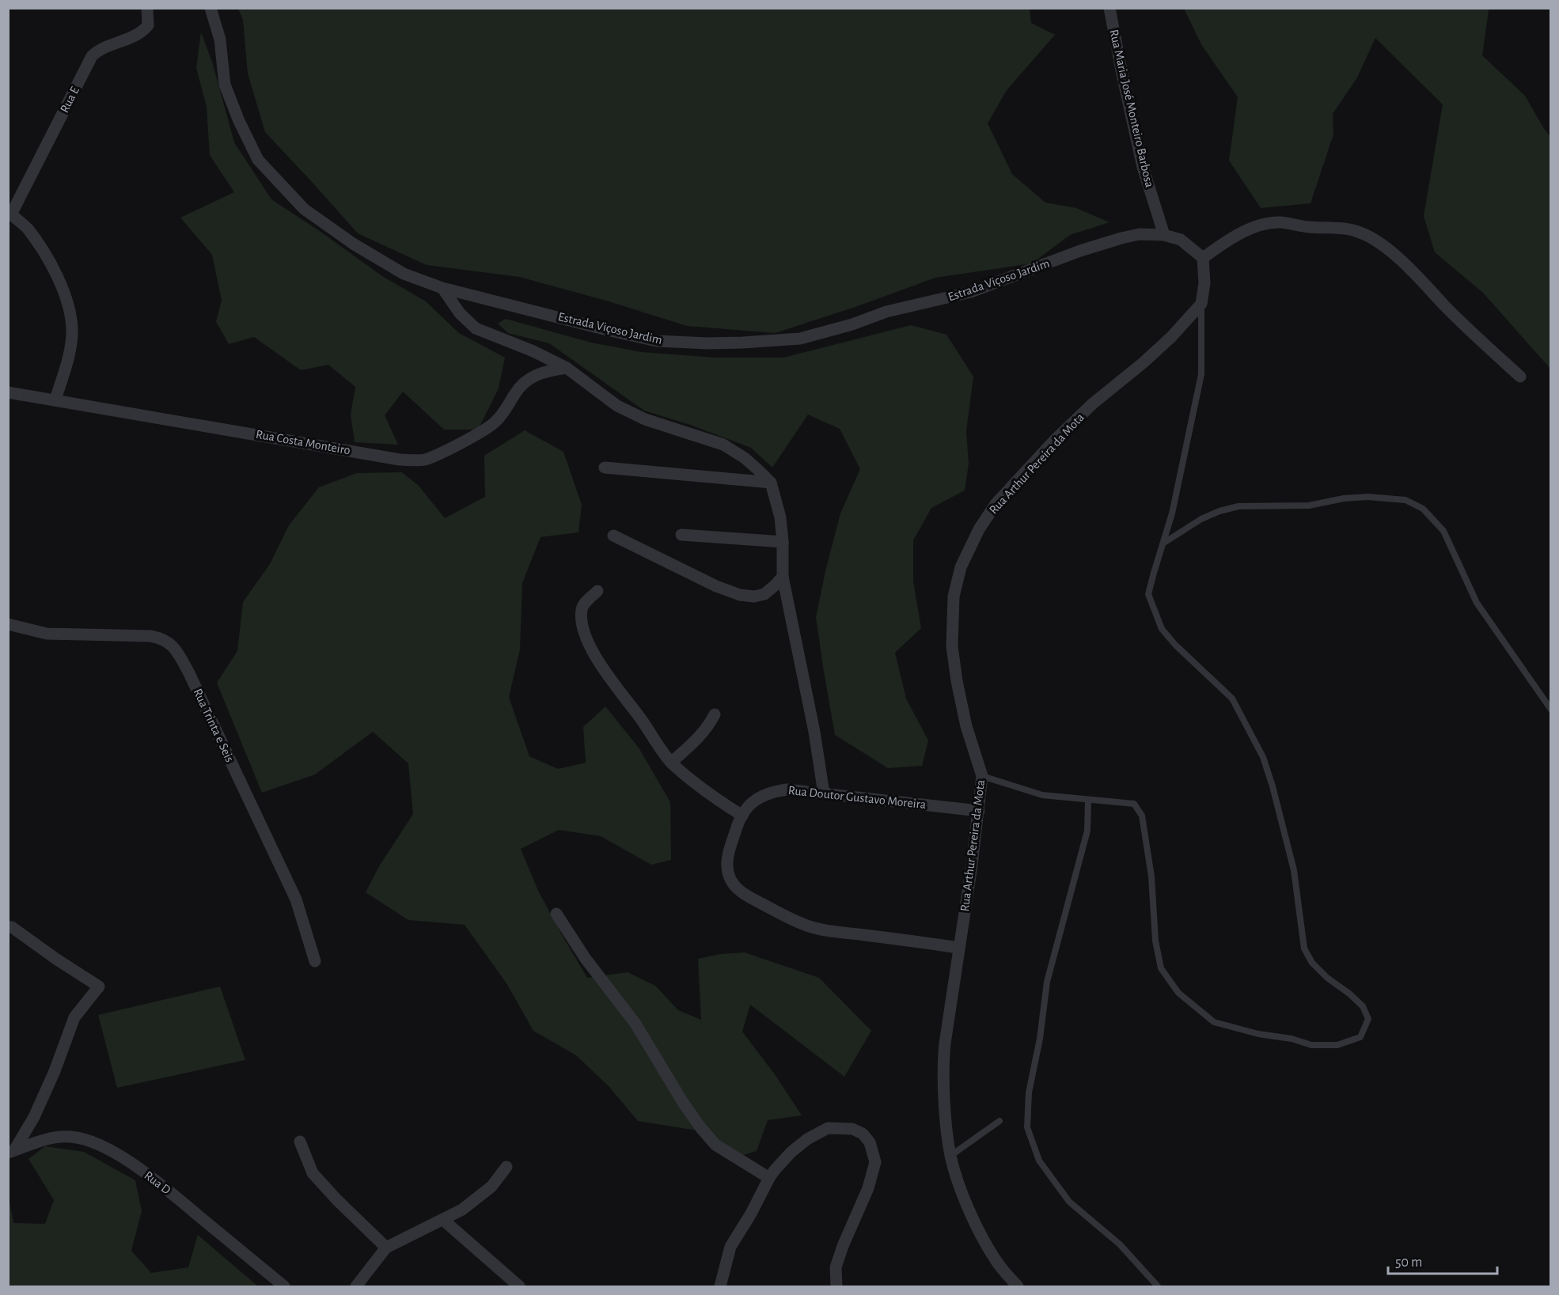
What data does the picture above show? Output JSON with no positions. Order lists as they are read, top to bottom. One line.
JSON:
{"streets":{"street":["Rua E","Rua Maria José Monteiro Barbosa","Estrada Viçoso Jardim","Rua Costa Monteiro","Rua Arthur Pereira da Mota","Rua Trinta e Seis","Rua Doutor Gustavo Moreira","Rua D"]},"crossings":[["Rua Maria José Monteiro Barbosa","Estrada Viçoso Jardim"],["Rua Arthur Pereira da Mota","Rua Doutor Gustavo Moreira"]],"scale_bar":"50 m"}
